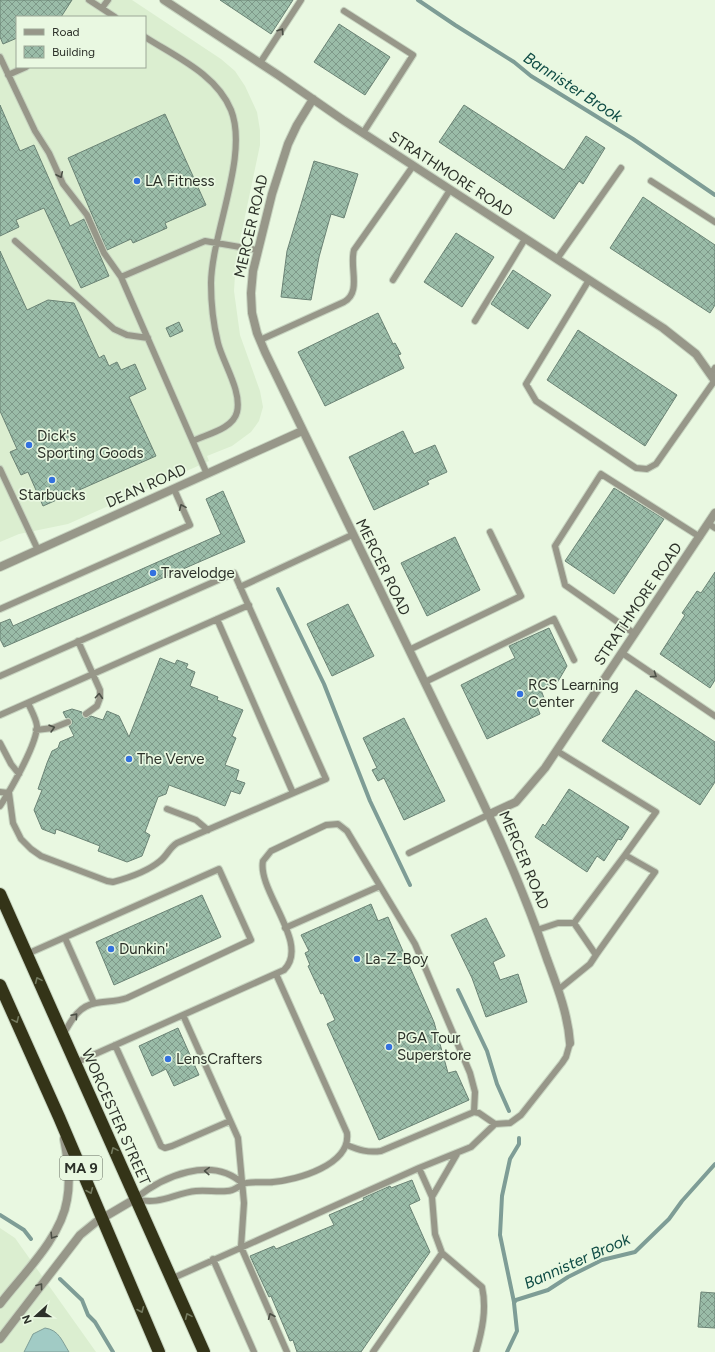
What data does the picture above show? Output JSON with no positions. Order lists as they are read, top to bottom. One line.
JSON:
{"streets":{"highway":["WORCESTER STREET","MA 9"],"street":["STRATHMORE ROAD","MERCER ROAD","DEAN ROAD"]},"crossings":[["STRATHMORE ROAD","MERCER ROAD"],["MERCER ROAD","DEAN ROAD"]],"water":["Bannister Brook"],"places":["LA Fitness","Dick's Sporting Goods","Starbucks","Travelodge","RCS Learning Center","The Verve","Dunkin'","La-Z-Boy","PGA Tour Superstore","LensCrafters"],"legend":["Road","Building"],"north":"left"}
